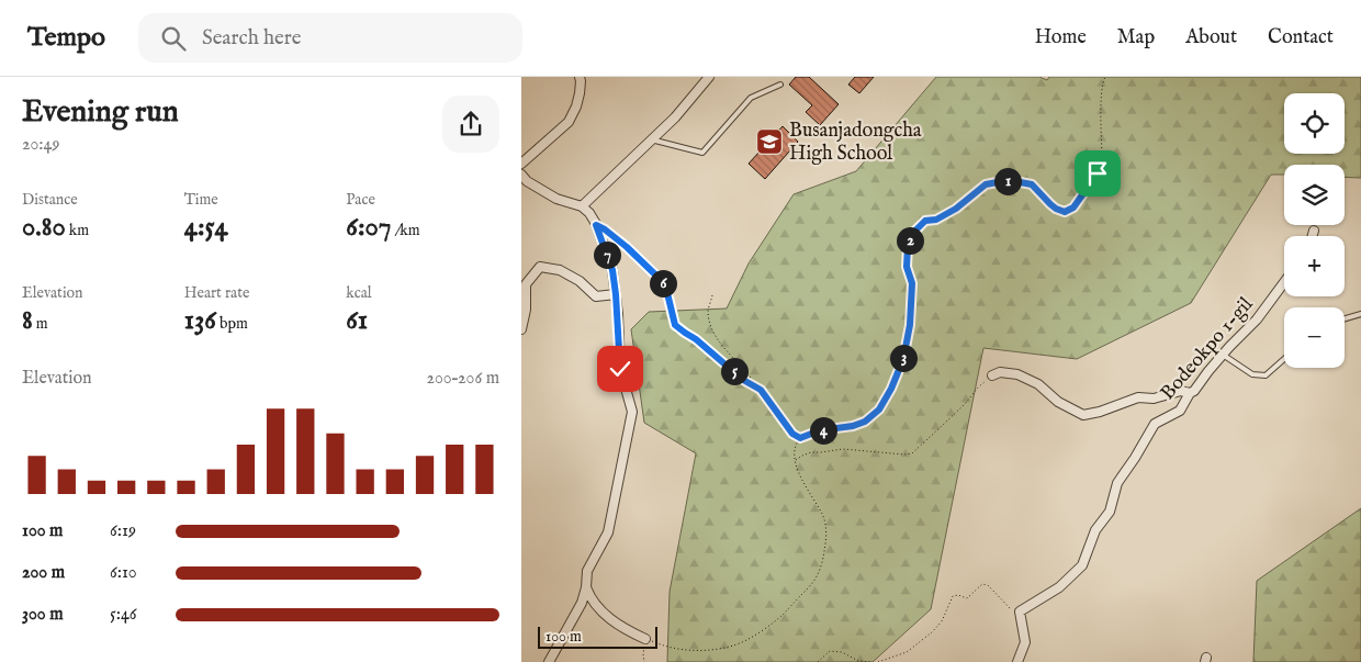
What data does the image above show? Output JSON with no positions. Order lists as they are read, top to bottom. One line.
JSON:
{"streets":{"street":["Bodeokpo 1-gil"]},"places":{"school or university":["Busanjadongcha High School"]},"scale_bar":"100 m","page":{"header":"Tempo","search":"Search here","nav":["Home","Map","About","Contact"],"heading":["Evening run","20:49"],"map_buttons":["+","−"],"pins":["1","2","7","6","3","5","4"],"stats":[["Distance","0.80 km"],["Time","4:54"],["Pace","6:07 /km"],["Elevation","8 m"],["Heart rate","136 bpm"],["kcal","61"]],"chart":["Elevation","200–206 m"],"list":[{"name":"100 m","note":"6:19"},{"name":"200 m","note":"6:10"},{"name":"300 m","note":"5:46"}],"scale":"100 m"}}
